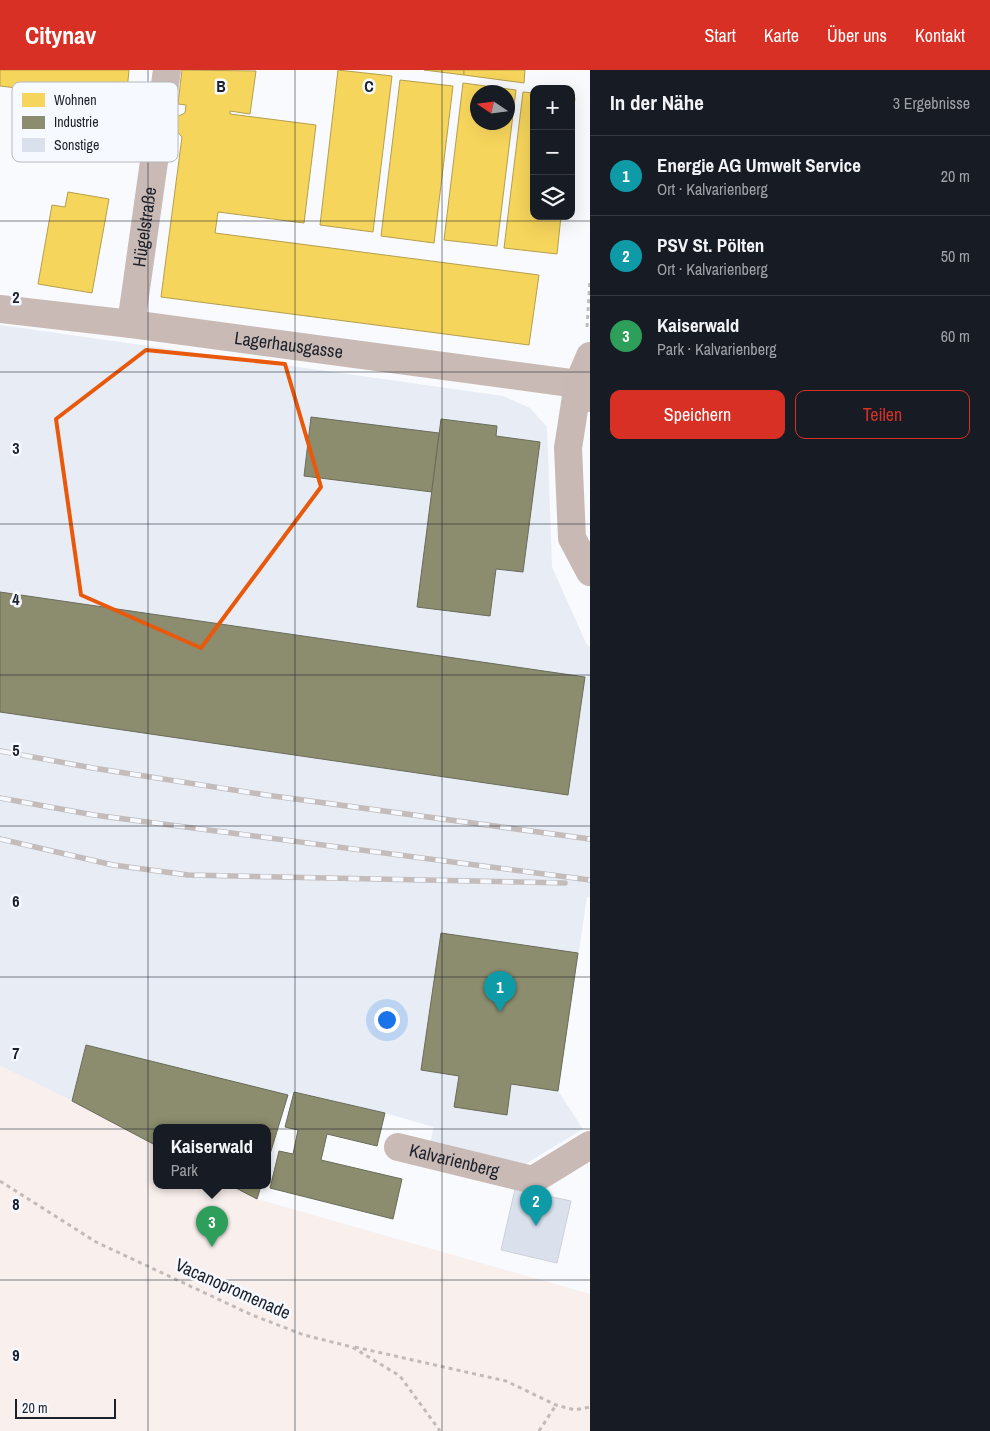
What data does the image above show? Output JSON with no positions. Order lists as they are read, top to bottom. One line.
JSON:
{"streets":{"street":["Hügelstraße","Lagerhausgasse","Kalvarienberg"],"path":["Vacanopromenade"]},"crossings":[["Hügelstraße","Lagerhausgasse"]],"legend":["Wohnen","Industrie","Sonstige"],"scale_bar":"20 m","north":"left","page":{"header":"Citynav","nav":["Start","Karte","Über uns","Kontakt"],"heading":["In der Nähe","3 Ergebnisse"],"map_buttons":["+","−"],"list":[{"mark":"1","name":"Energie AG Umwelt Service","note":"Ort · Kalvarienberg","value":"20 m"},{"mark":"2","name":"PSV St. Pölten","note":"Ort · Kalvarienberg","value":"50 m"},{"mark":"3","name":"Kaiserwald","note":"Park · Kalvarienberg","value":"60 m"}],"buttons":["Speichern","Teilen"],"pins":["1","2","3"],"popup":["Kaiserwald","Park"],"scale":"20 m"},"grid":{"columns":["B","C"],"rows":["2","3","4","5","6","7","8","9"]}}
